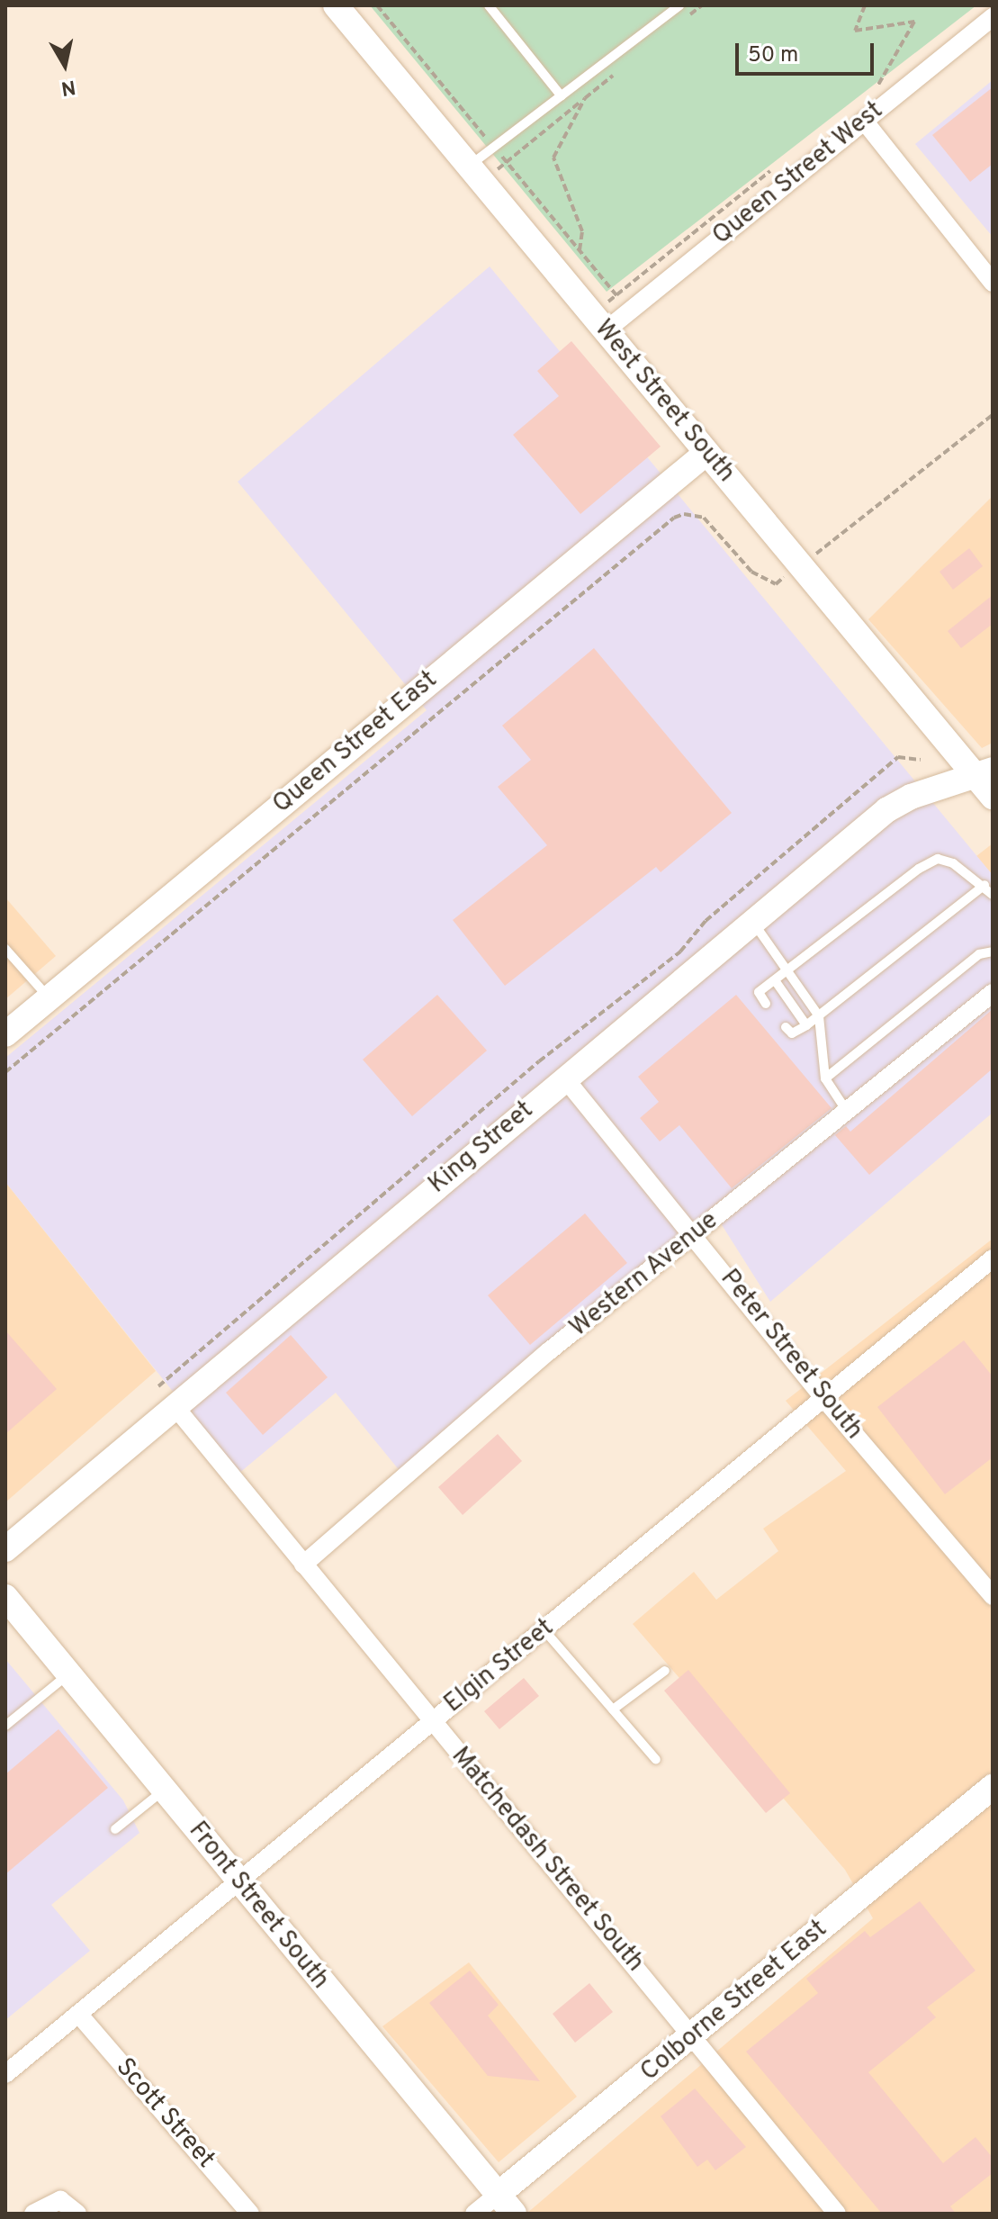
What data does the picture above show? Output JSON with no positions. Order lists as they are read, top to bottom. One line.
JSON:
{"streets":{"street":["Queen Street West","West Street South","Queen Street East","King Street","Western Avenue","Peter Street South","Elgin Street","Matchedash Street South","Front Street South","Colborne Street East","Scott Street"]},"crossings":[["Queen Street West","West Street South"],["West Street South","Queen Street East"],["West Street South","King Street"],["King Street","Peter Street South"],["King Street","Matchedash Street South"],["Western Avenue","Peter Street South"],["Western Avenue","Matchedash Street South"],["Peter Street South","Elgin Street"],["Elgin Street","Matchedash Street South"],["Elgin Street","Front Street South"],["Elgin Street","Scott Street"],["Matchedash Street South","Colborne Street East"],["Front Street South","Colborne Street East"]],"scale_bar":"50 m","north":"bottom"}
